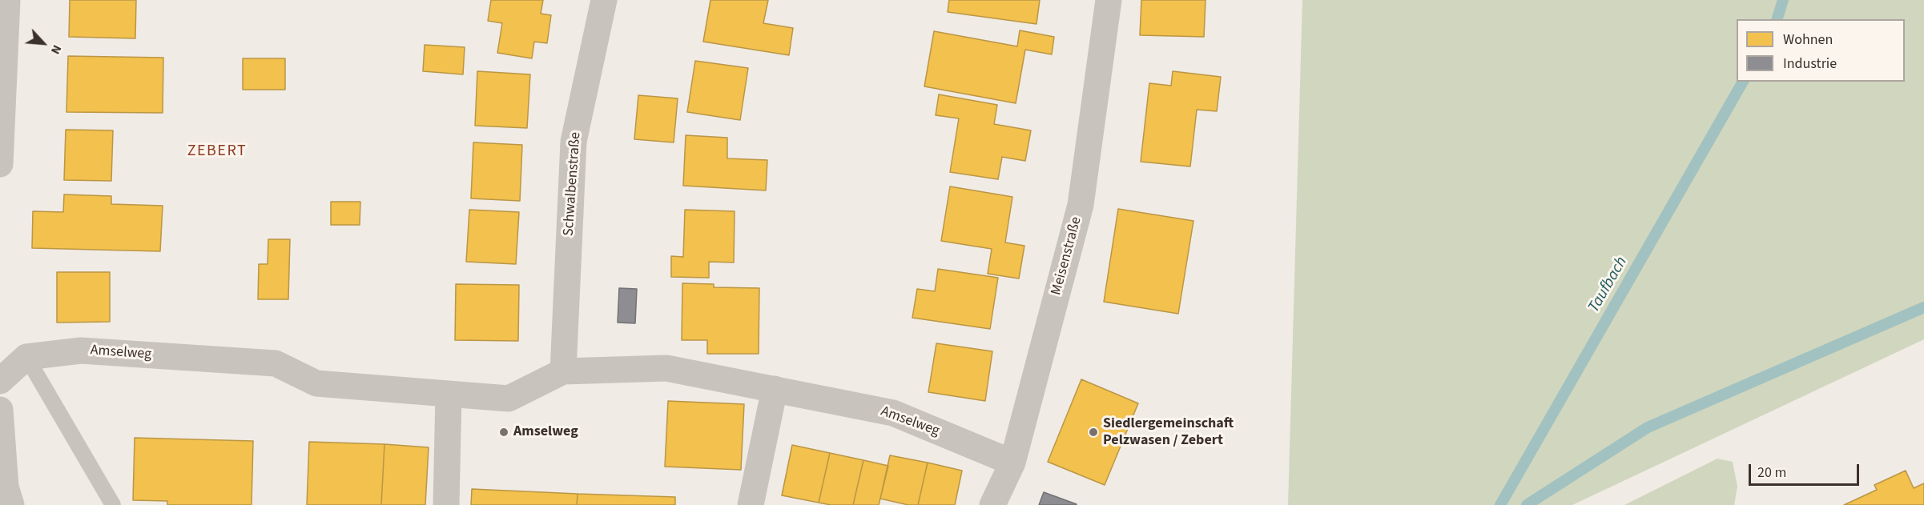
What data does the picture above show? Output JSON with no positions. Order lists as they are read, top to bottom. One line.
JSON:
{"streets":{"street":["Schwalbenstraße","Meisenstraße","Amselweg"]},"crossings":[["Schwalbenstraße","Amselweg"],["Meisenstraße","Amselweg"]],"districts":["ZEBERT"],"water":["Taufbach"],"places":["Amselweg","Siedlergemeinschaft Pelzwasen / Zebert"],"legend":["Wohnen","Industrie"],"scale_bar":"20 m","north":"bottom right"}
